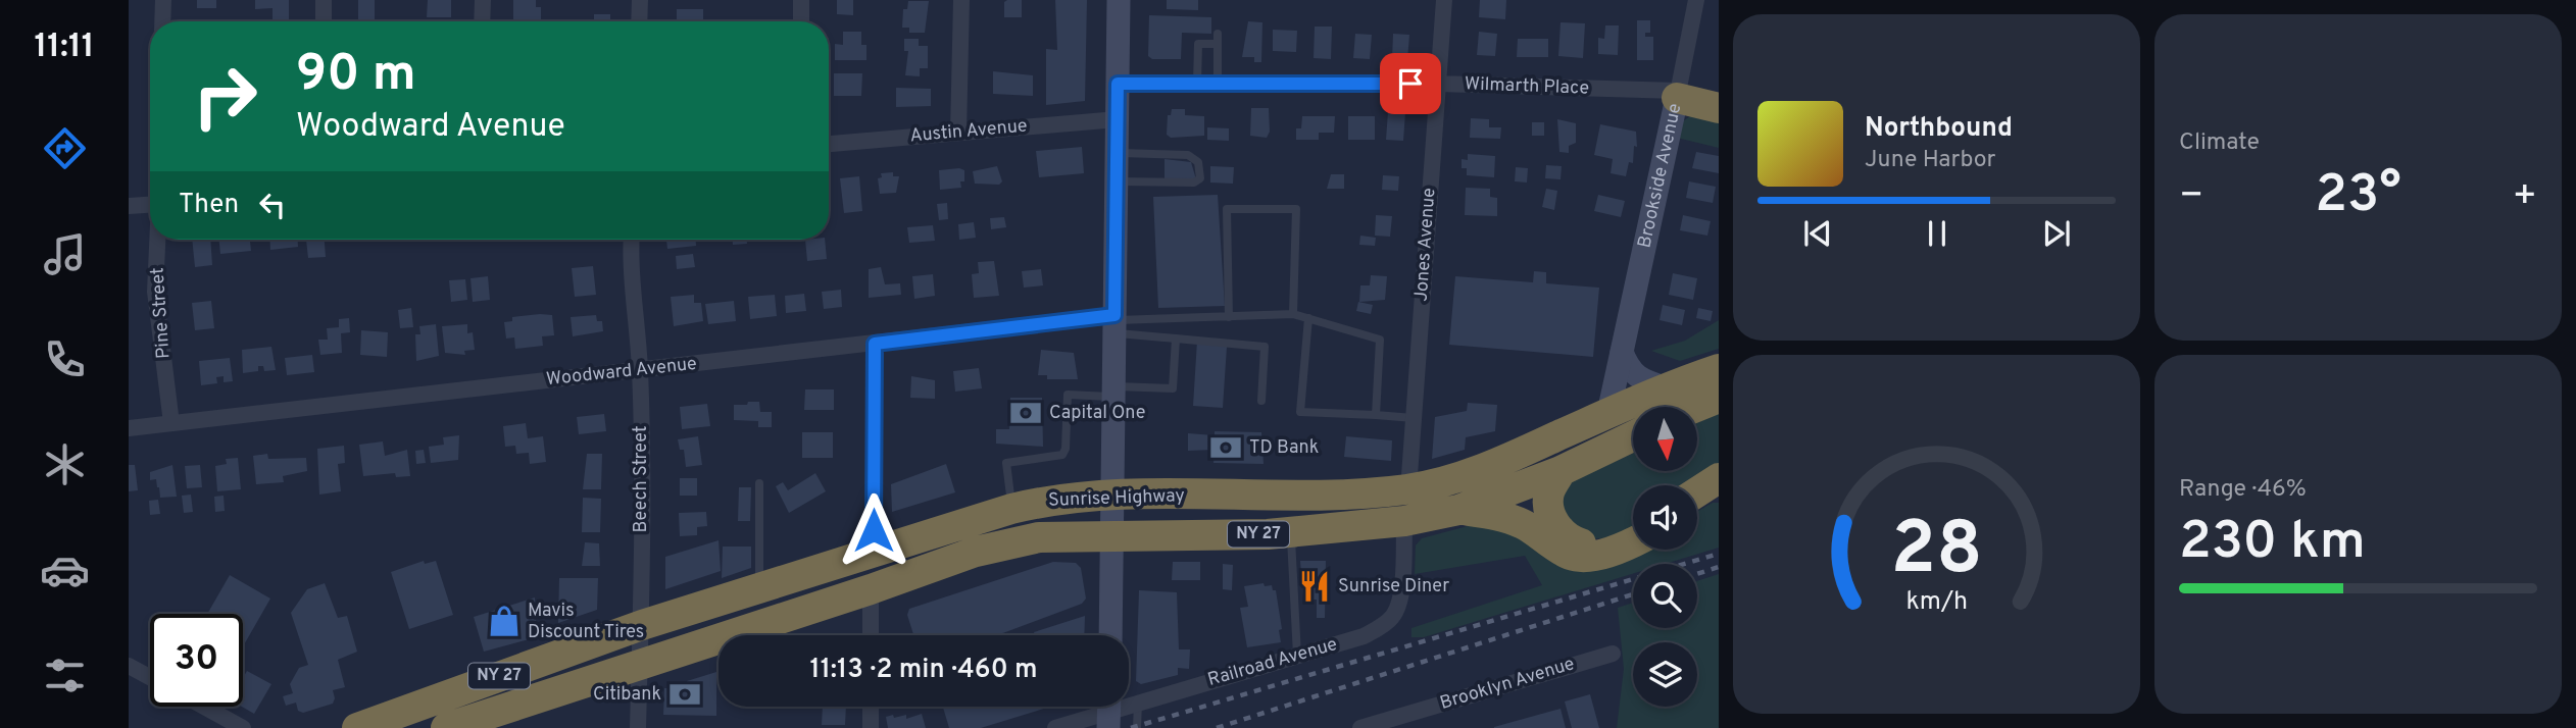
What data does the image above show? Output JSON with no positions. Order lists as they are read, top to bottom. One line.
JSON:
{"streets":{"highway":["Sunrise Highway","NY 27"],"main road":["Brookside Avenue"],"street":["Wilmarth Place","Austin Avenue","Jones Avenue","Pine Street","Woodward Avenue","Beech Street","Railroad Avenue","Brooklyn Avenue"]},"crossings":[["Wilmarth Place","Brookside Avenue"],["Wilmarth Place","Jones Avenue"],["Brookside Avenue","Sunrise Highway"],["Jones Avenue","Sunrise Highway"],["Pine Street","Woodward Avenue"],["Woodward Avenue","Beech Street"],["Beech Street","Sunrise Highway"],["Sunrise Highway","Railroad Avenue"]],"places":{"bank":["Capital One","TD Bank","Citibank"],"restaurant":["Sunrise Diner"],"shop":["Mavis Discount Tires"]},"north":"bottom","page":{"tabs":"11:11","tile":["Climate",["Range · 46%","230 km"]],"turn":["90 m","Woodward Avenue"],"song":["Northbound","June Harbor"],"heat":["−","23°","+"],"then":"Then","limit":"30","trip":"11:13 · 2 min · 460 m","gauge":["28","km/h"]}}
